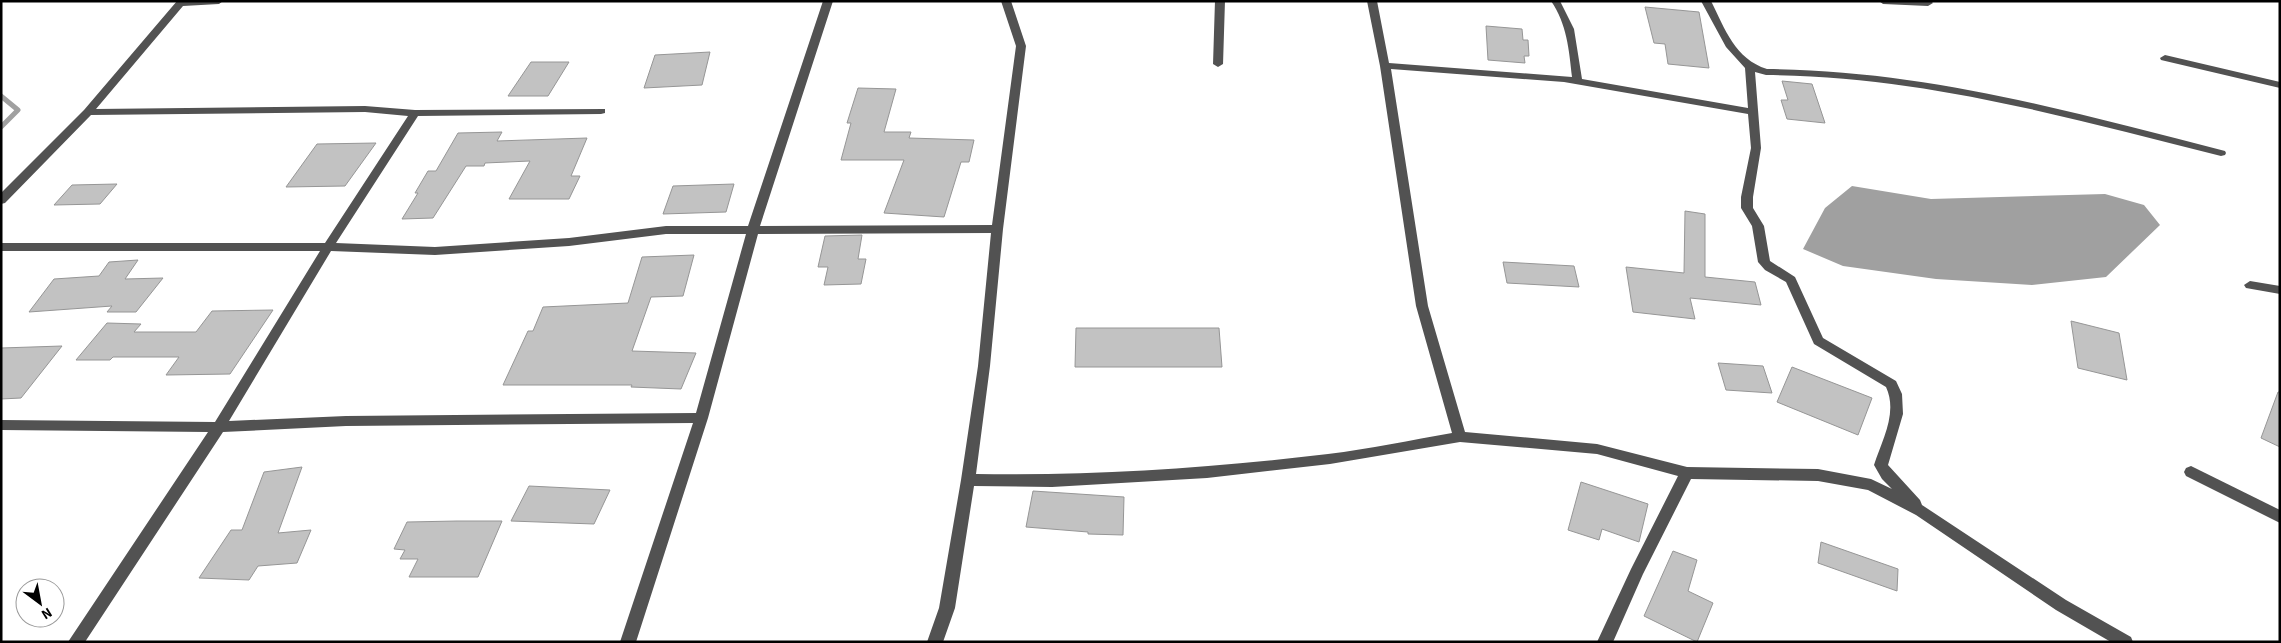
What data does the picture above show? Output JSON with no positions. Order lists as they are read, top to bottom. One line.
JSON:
{"north":"bottom right"}
